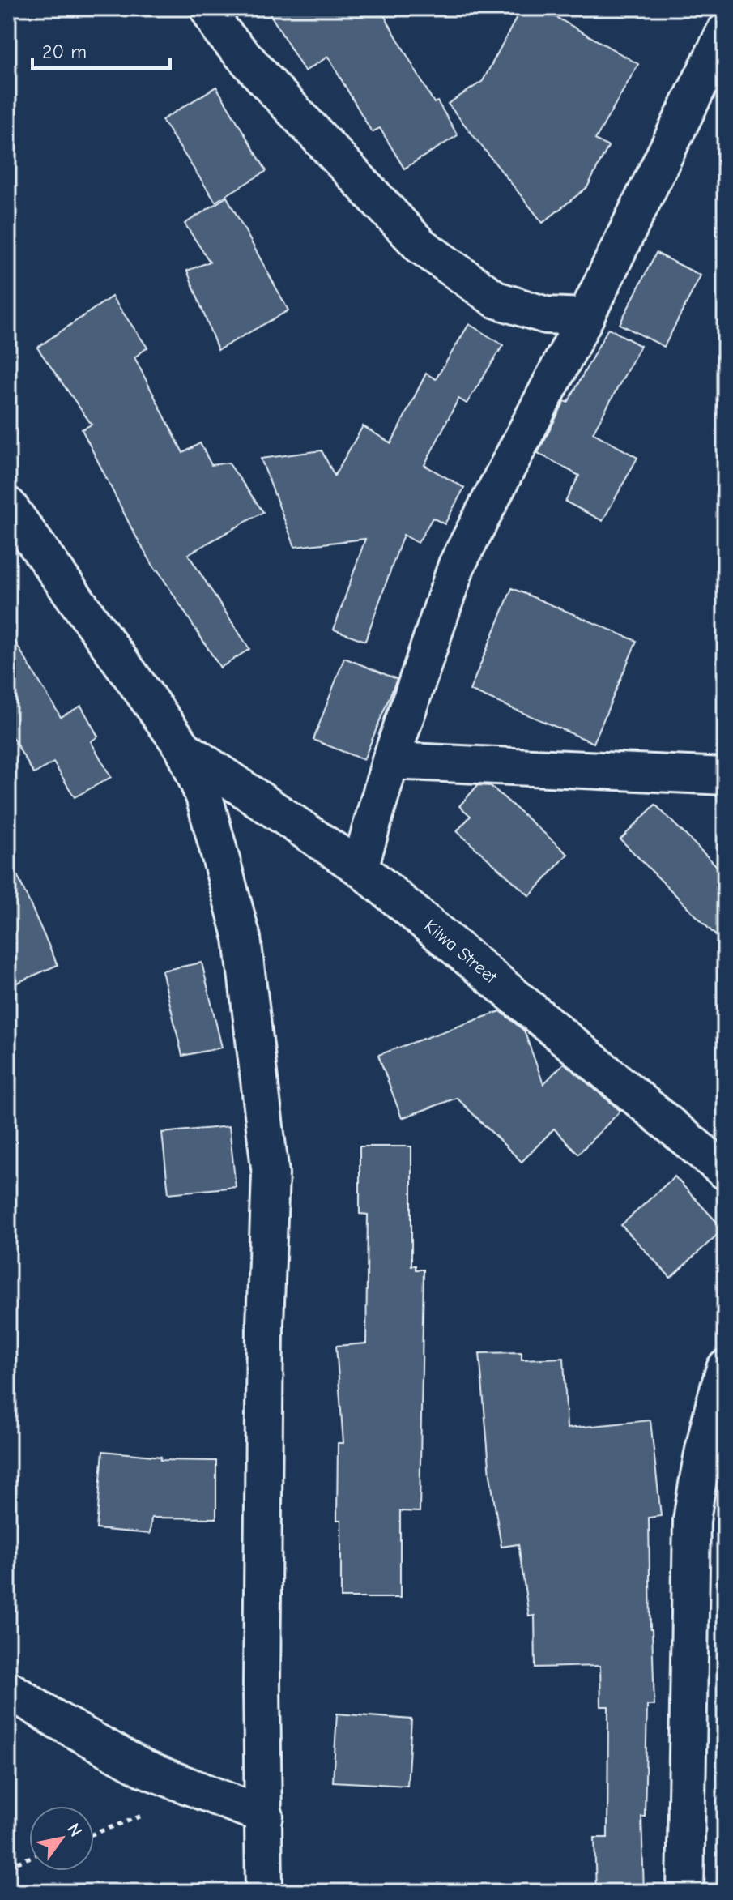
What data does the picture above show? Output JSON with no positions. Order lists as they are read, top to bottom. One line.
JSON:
{"streets":{"street":["Kilwa Street"]},"scale_bar":"20 m","north":"top right"}
